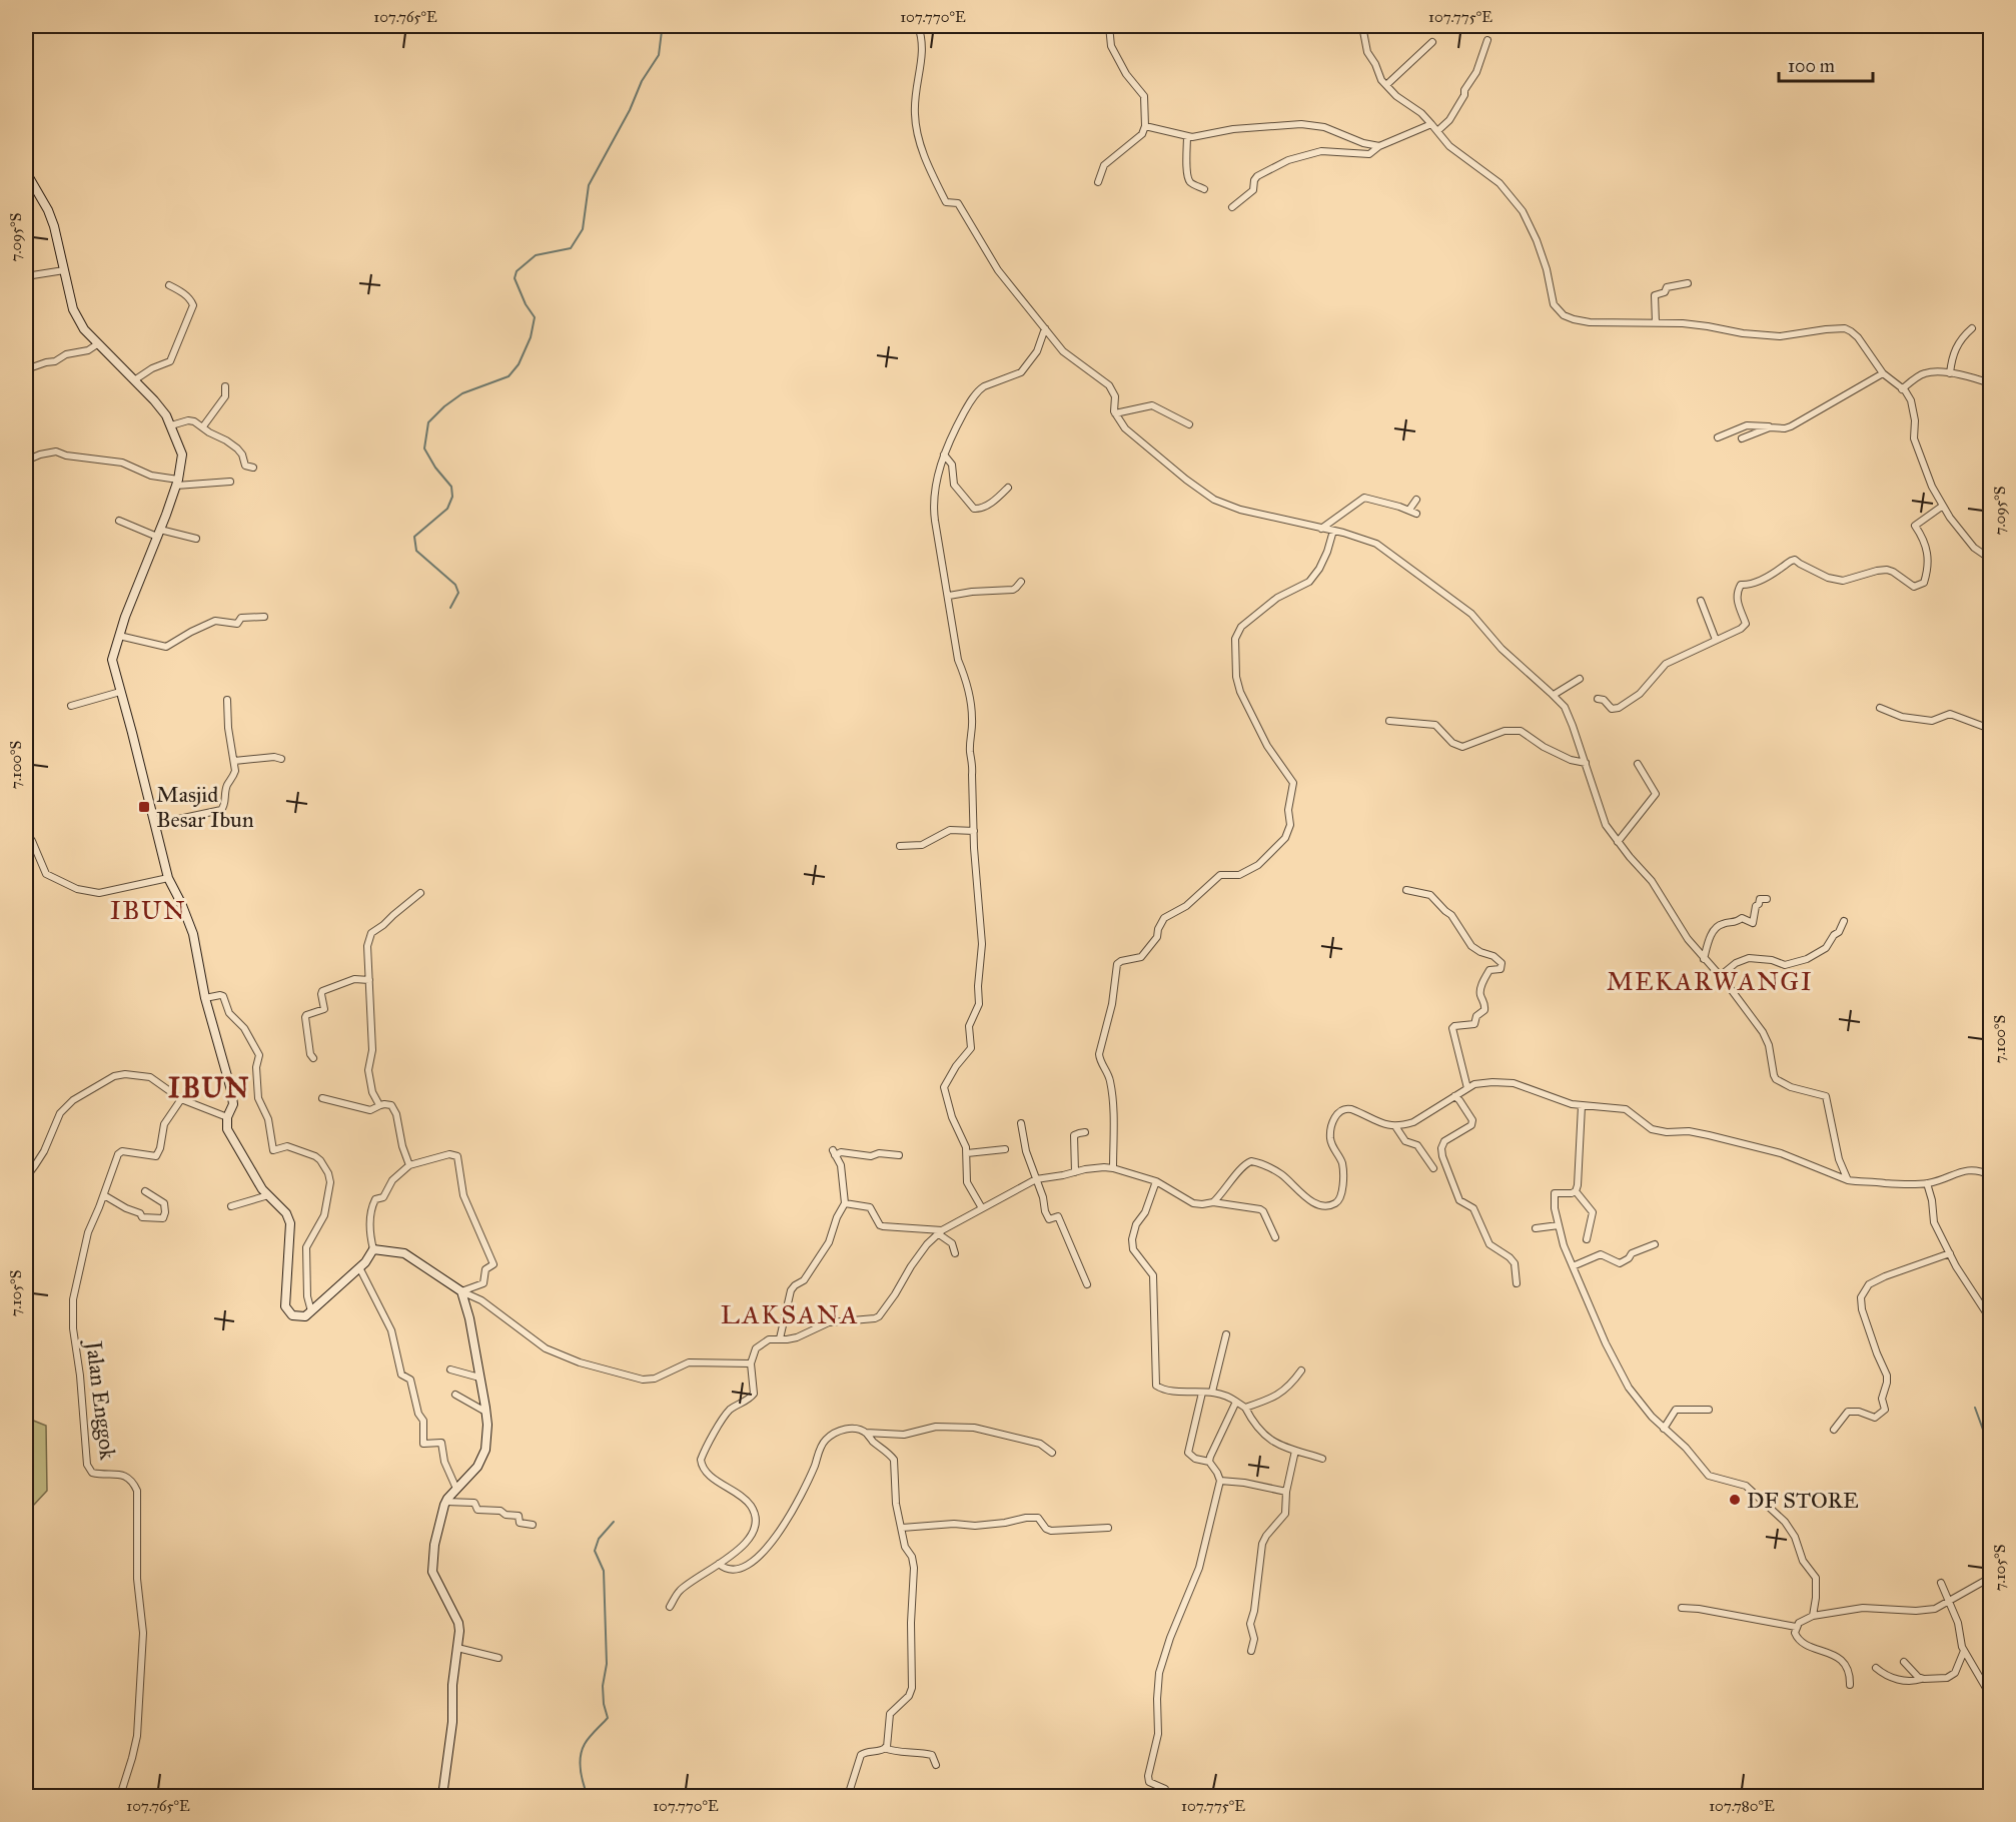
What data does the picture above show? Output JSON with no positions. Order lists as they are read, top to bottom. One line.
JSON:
{"streets":{"street":["Jalan Enggok"]},"districts":["IBUN","MEKARWANGI","IBUN","LAKSANA"],"places":{"transit":["Masjid Besar Ibun"],"other":["DF STORE"]},"scale_bar":"100 m","coordinates":["107.765°E","107.770°E","107.775°E","7.095°S","7.100°S","7.105°S","107.780°E"]}
